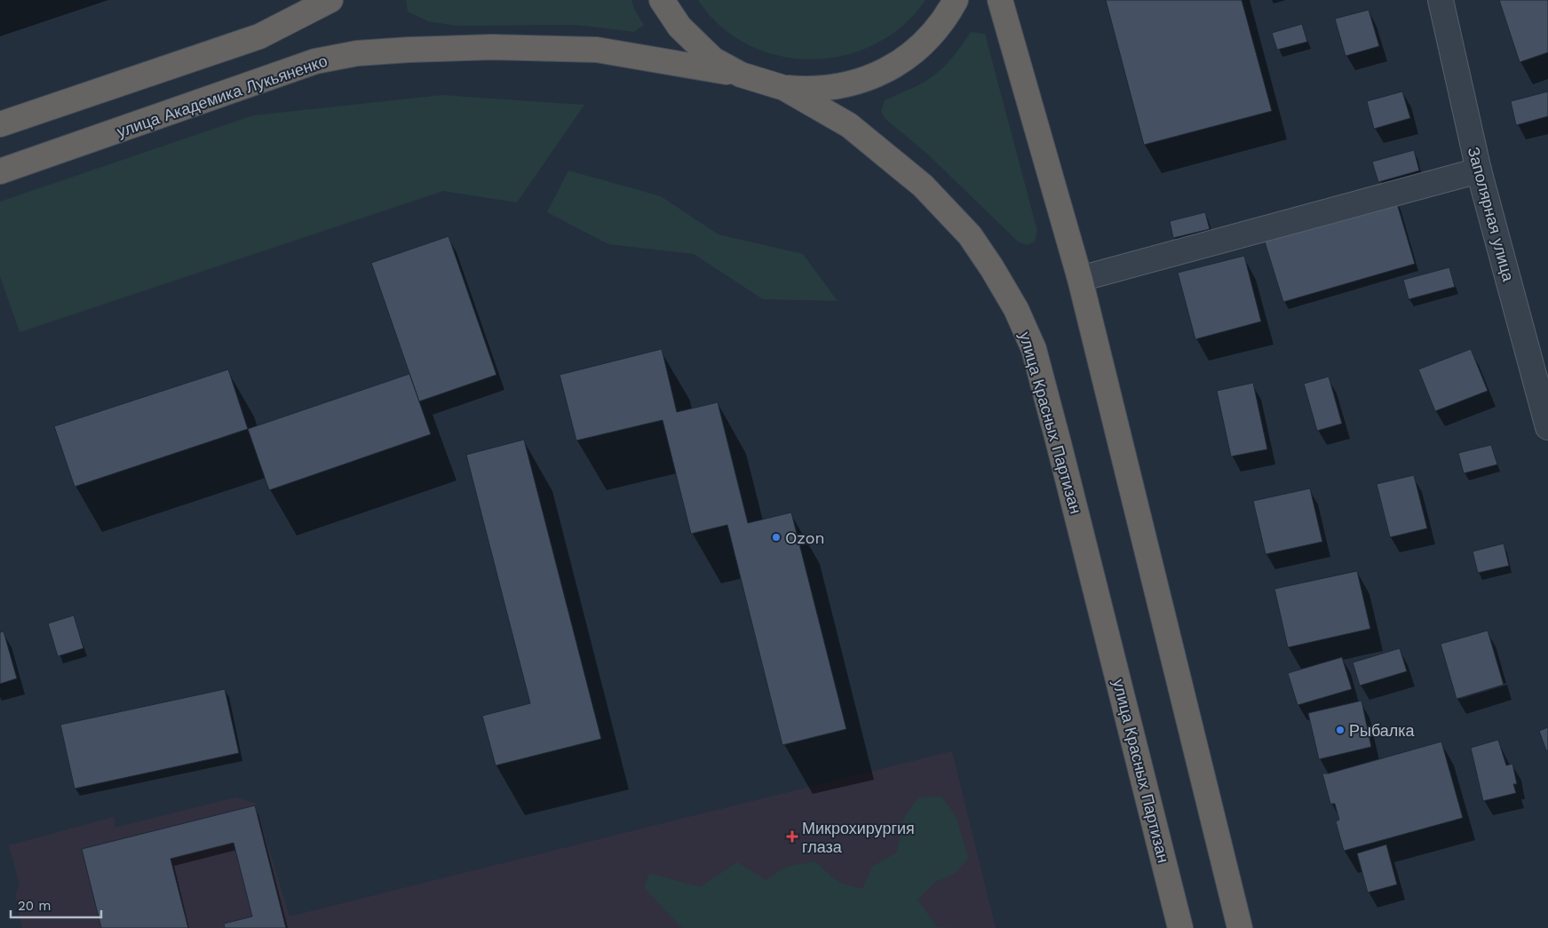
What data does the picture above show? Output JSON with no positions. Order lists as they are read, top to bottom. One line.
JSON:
{"streets":{"highway":["улица Академика Лукьяненко","улица Красных Партизан"],"street":["Заполярная улица"]},"crossings":[["улица Академика Лукьяненко","улица Красных Партизан"]],"places":{"other":["Ozon","Рыбалка"],"health":["Микрохирургия глаза"]},"scale_bar":"20 m"}
